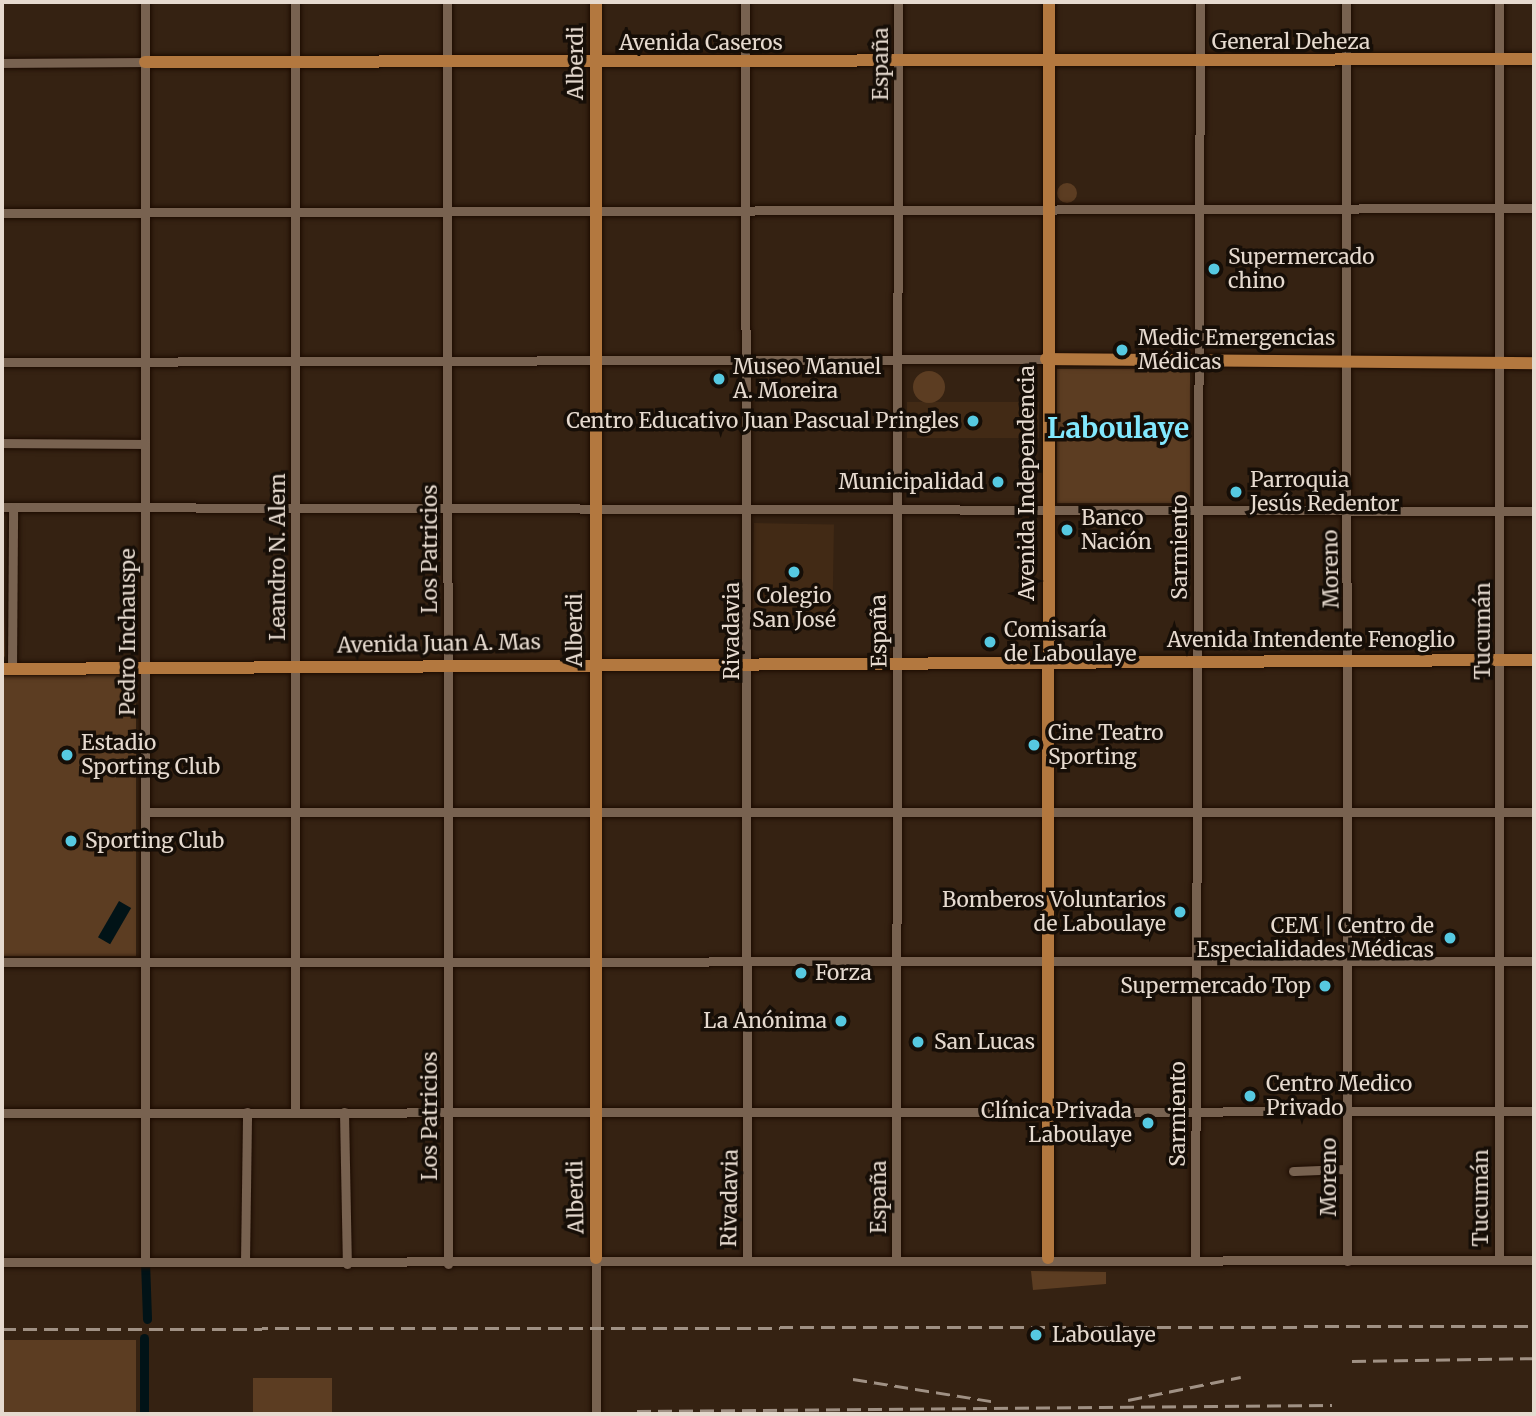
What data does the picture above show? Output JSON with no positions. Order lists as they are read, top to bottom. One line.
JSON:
{"streets":{"main road":["General Deheza","Avenida Caseros","Alberdi","Avenida Independencia","Avenida Intendente Fenoglio","Avenida Juan A. Mas"],"street":["España","Sarmiento","Los Patricios","Leandro N. Alem","Moreno","Rivadavia","Tucumán","Pedro Inchauspe"]},"crossings":[["General Deheza","Avenida Caseros"],["General Deheza","Avenida Independencia"],["General Deheza","Sarmiento"],["General Deheza","Moreno"],["General Deheza","Tucumán"],["Avenida Caseros","Alberdi"],["Avenida Caseros","España"],["Avenida Caseros","Avenida Independencia"],["Avenida Caseros","Los Patricios"],["Avenida Caseros","Leandro N. Alem"],["Avenida Caseros","Rivadavia"],["Avenida Caseros","Pedro Inchauspe"],["Alberdi","Avenida Juan A. Mas"],["España","Avenida Juan A. Mas"],["Avenida Independencia","Avenida Intendente Fenoglio"],["Avenida Independencia","Avenida Juan A. Mas"],["Sarmiento","Avenida Intendente Fenoglio"],["Los Patricios","Avenida Juan A. Mas"],["Leandro N. Alem","Avenida Juan A. Mas"],["Moreno","Avenida Intendente Fenoglio"],["Rivadavia","Avenida Juan A. Mas"],["Tucumán","Avenida Intendente Fenoglio"],["Pedro Inchauspe","Avenida Juan A. Mas"],["Avenida Intendente Fenoglio","Avenida Juan A. Mas"]],"districts":["Laboulaye"],"places":["Supermercado chino","Medic Emergencias Médicas","Museo Manuel A. Moreira","Centro Educativo Juan Pascual Pringles","Municipalidad","Parroquia Jesús Redentor","Banco Nación","Colegio San José","Comisaría de Laboulaye","Cine Teatro Sporting","Estadio Sporting Club","Sporting Club","Bomberos Voluntarios de Laboulaye","CEM | Centro de Especialidades Médicas","Forza","Supermercado Top","La Anónima","San Lucas","Centro Medico Privado","Clínica Privada Laboulaye","Laboulaye"]}
